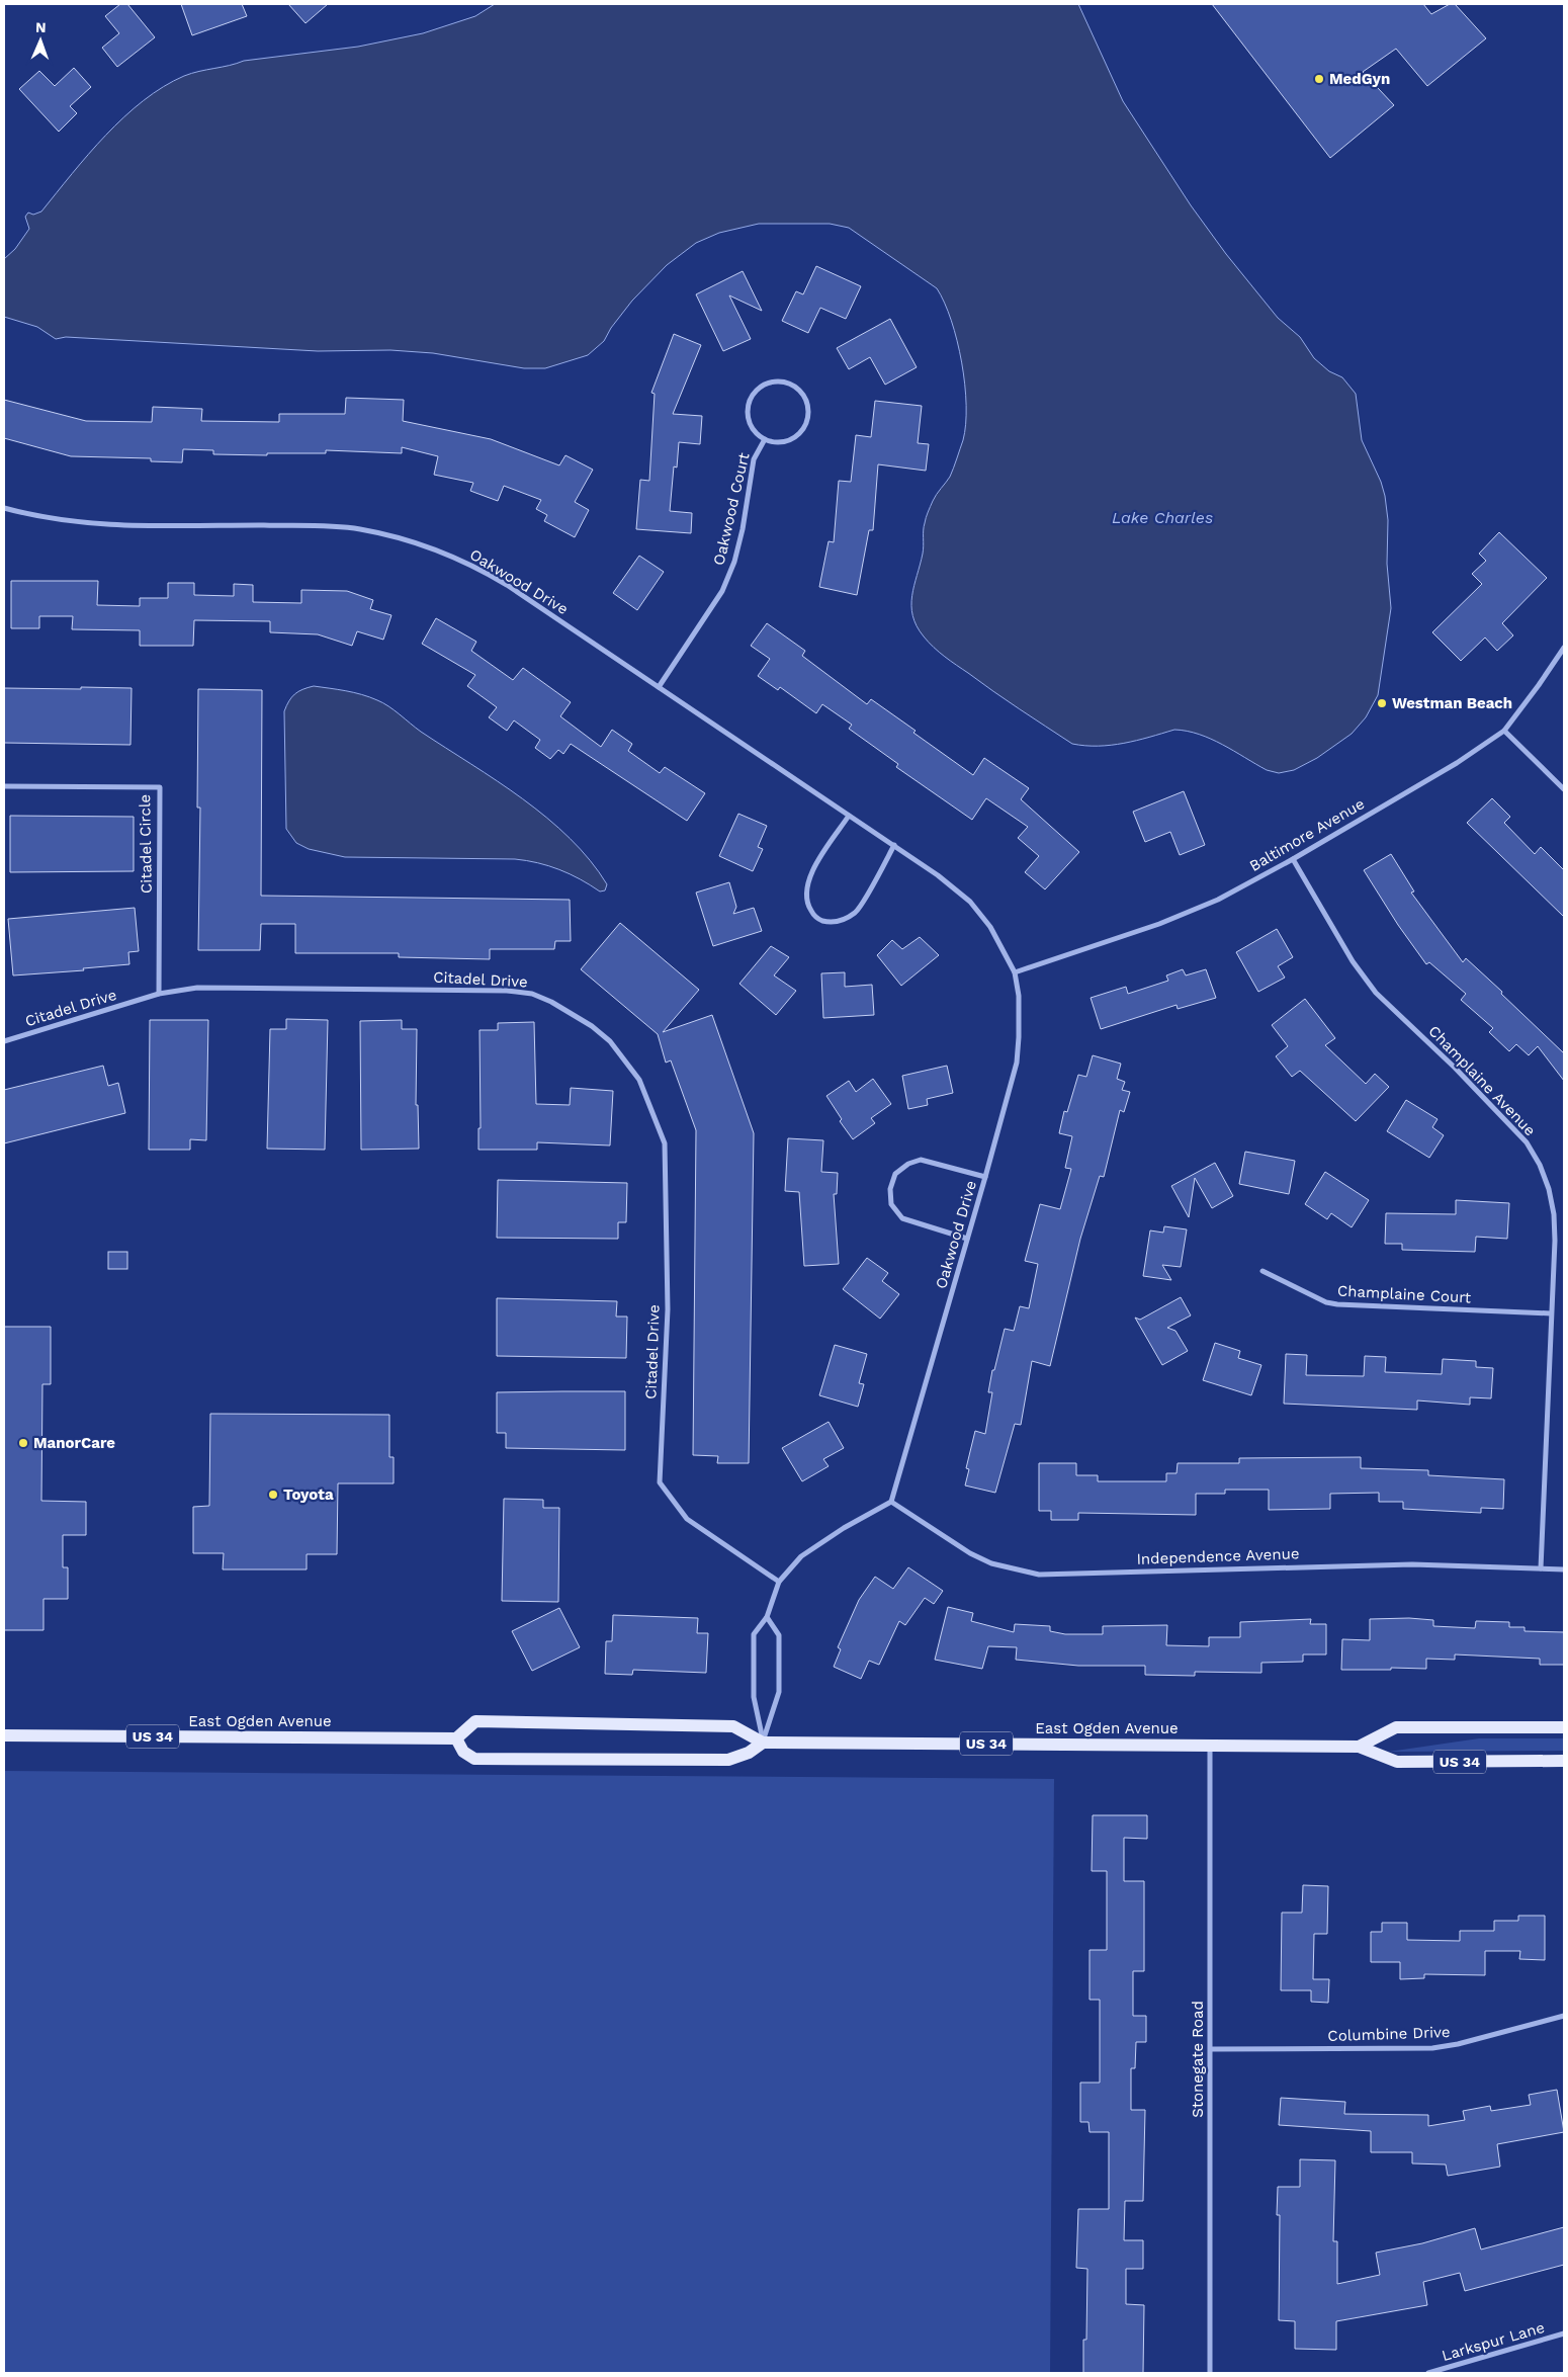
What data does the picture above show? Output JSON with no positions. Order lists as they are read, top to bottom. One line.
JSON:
{"streets":{"main road":["East Ogden Avenue","US 34"],"street":["Oakwood Court","Oakwood Drive","Baltimore Avenue","Citadel Circle","Citadel Drive","Champlaine Avenue","Champlaine Court","Independence Avenue","Columbine Drive","Stonegate Road","Larkspur Lane"]},"crossings":[["Oakwood Court","Oakwood Drive"],["Oakwood Drive","Baltimore Avenue"],["Oakwood Drive","Independence Avenue"],["Baltimore Avenue","Champlaine Avenue"],["Citadel Circle","Citadel Drive"],["Champlaine Avenue","Champlaine Court"],["Champlaine Avenue","Independence Avenue"],["East Ogden Avenue","Stonegate Road"],["Columbine Drive","Stonegate Road"]],"water":["Lake Charles"],"places":["MedGyn","Westman Beach","ManorCare","Toyota"],"north":"top"}
